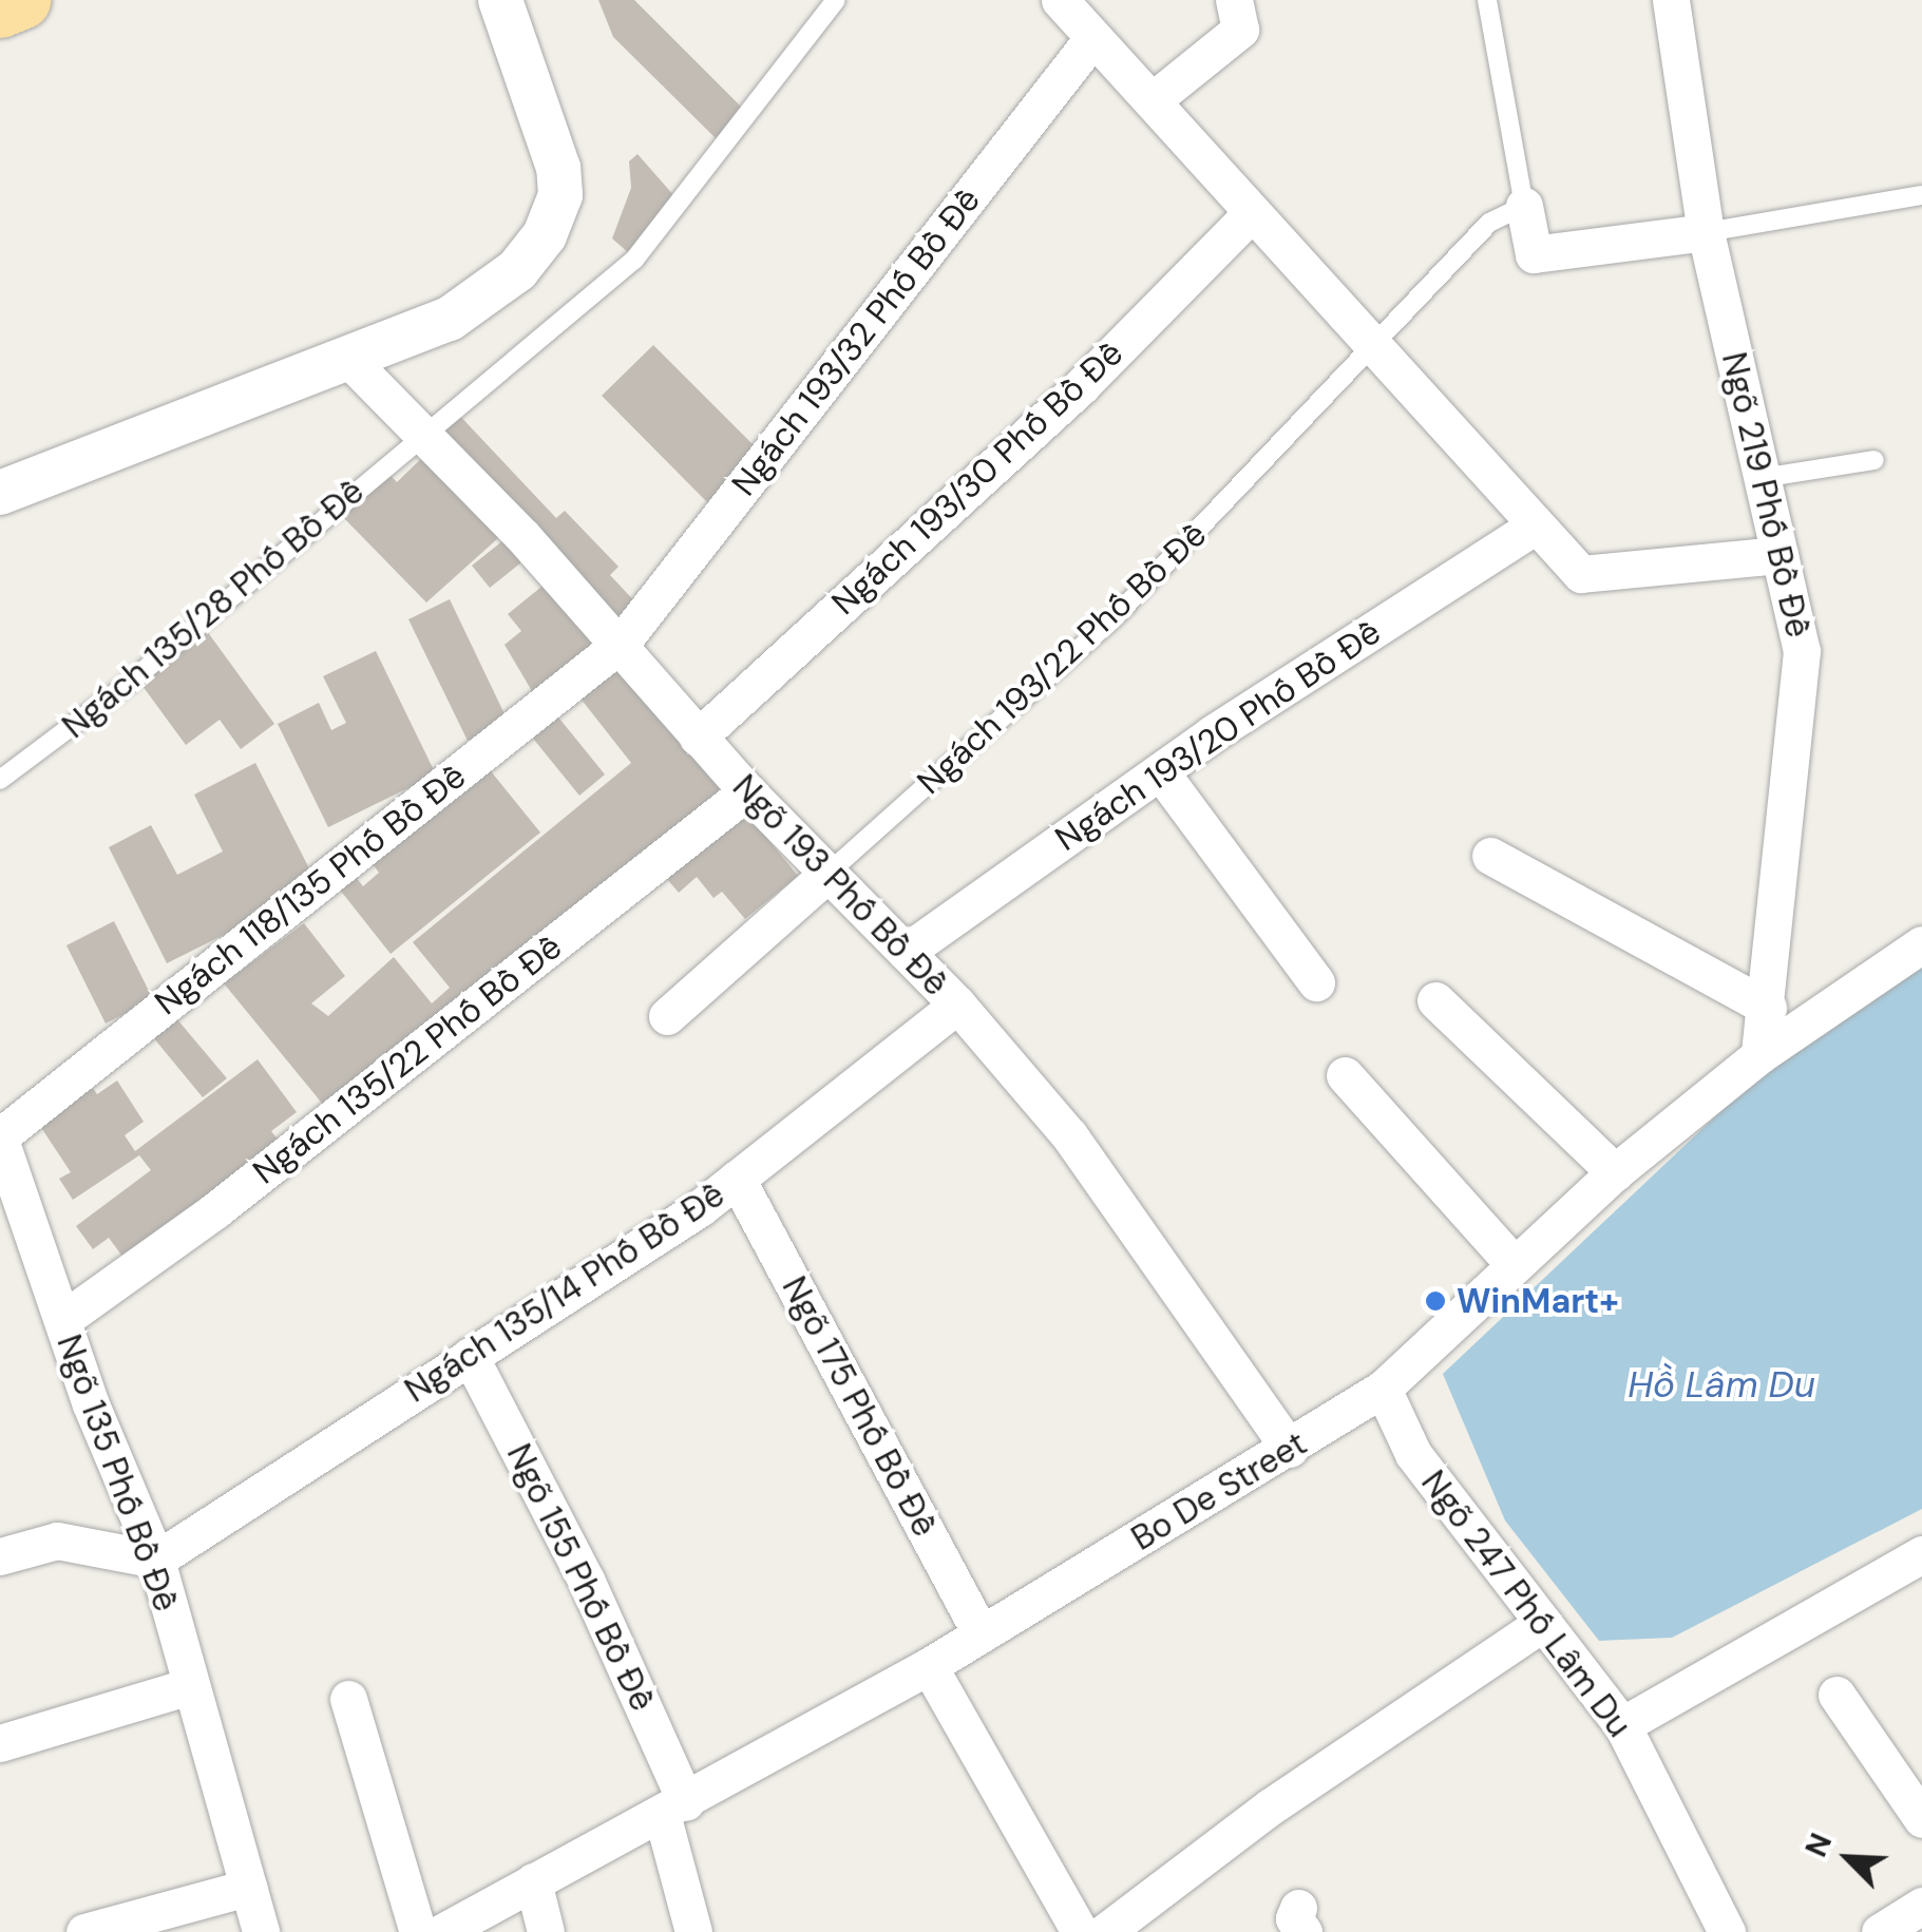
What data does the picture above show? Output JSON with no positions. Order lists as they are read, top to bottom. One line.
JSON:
{"streets":{"street":["Ngách 193/32 Phố Bồ Đề","Ngách 193/30 Phố Bồ Đề","Ngõ 219 Phố Bồ Đề","Ngách 193/20 Phố Bồ Đề","Ngõ 193 Phố Bồ Đề","Ngách 118/135 Phố Bồ Đề","Ngách 135/22 Phố Bồ Đề","Ngách 135/14 Phố Bồ Đề","Ngõ 175 Phố Bồ Đề","Ngõ 135 Phố Bồ Đề","Bo De Street","Ngõ 155 Phố Bồ Đề","Ngõ 247 Phố Lâm Du"],"lane":["Ngách 135/28 Phố Bồ Đề","Ngách 193/22 Phố Bồ Đề"]},"crossings":[["Ngách 193/32 Phố Bồ Đề","Ngõ 193 Phố Bồ Đề"],["Ngách 193/32 Phố Bồ Đề","Ngách 118/135 Phố Bồ Đề"],["Ngách 193/30 Phố Bồ Đề","Ngõ 193 Phố Bồ Đề"],["Ngõ 219 Phố Bồ Đề","Bo De Street"],["Ngách 135/28 Phố Bồ Đề","Ngõ 193 Phố Bồ Đề"],["Ngách 193/22 Phố Bồ Đề","Ngõ 193 Phố Bồ Đề"],["Ngách 193/20 Phố Bồ Đề","Ngõ 193 Phố Bồ Đề"],["Ngõ 193 Phố Bồ Đề","Ngách 118/135 Phố Bồ Đề"],["Ngõ 193 Phố Bồ Đề","Ngách 135/22 Phố Bồ Đề"],["Ngõ 193 Phố Bồ Đề","Ngách 135/14 Phố Bồ Đề"],["Ngõ 193 Phố Bồ Đề","Bo De Street"],["Ngách 118/135 Phố Bồ Đề","Ngõ 135 Phố Bồ Đề"],["Ngách 135/22 Phố Bồ Đề","Ngõ 135 Phố Bồ Đề"],["Ngách 135/14 Phố Bồ Đề","Ngõ 175 Phố Bồ Đề"],["Ngách 135/14 Phố Bồ Đề","Ngõ 135 Phố Bồ Đề"],["Ngách 135/14 Phố Bồ Đề","Ngõ 155 Phố Bồ Đề"],["Ngõ 175 Phố Bồ Đề","Bo De Street"],["Bo De Street","Ngõ 155 Phố Bồ Đề"],["Bo De Street","Ngõ 247 Phố Lâm Du"]],"water":["Hồ Lâm Du"],"places":["WinMart+"],"north":"top left"}
